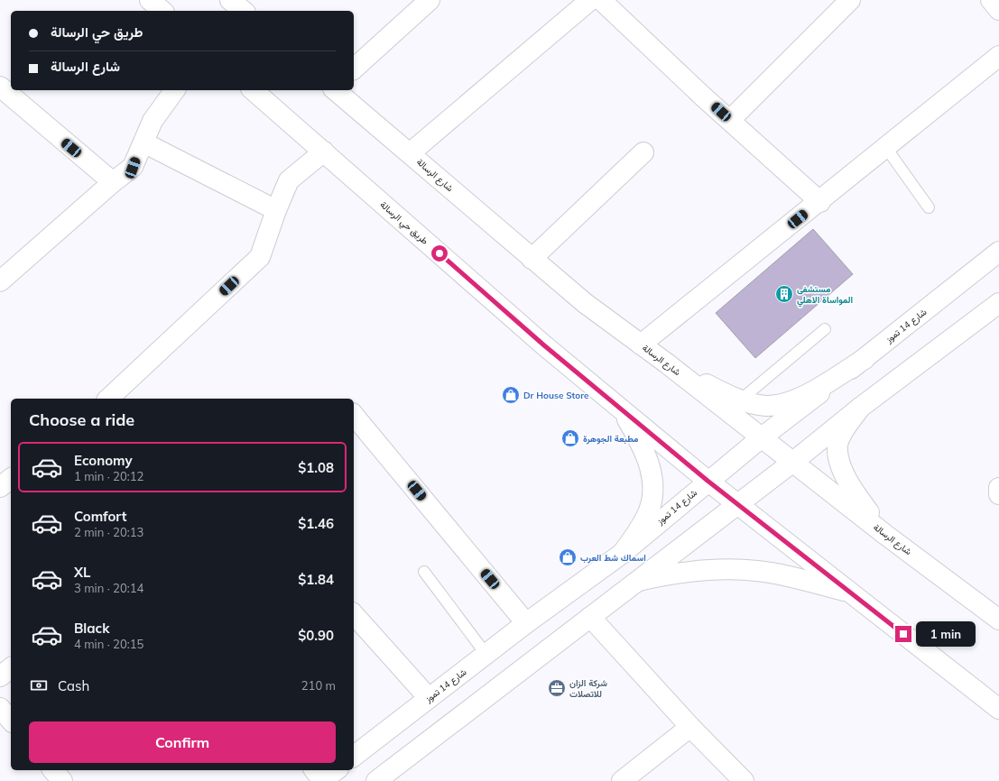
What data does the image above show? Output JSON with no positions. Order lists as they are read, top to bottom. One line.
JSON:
{"streets":{"main road":["شارع الرسالة","طريق حي الرسالة","شارع 14 تموز"]},"crossings":[["شارع الرسالة","شارع 14 تموز"],["طريق حي الرسالة","شارع 14 تموز"]],"places":{"building":["مستشفى المواساة اﻻهلي"],"shop":["Dr House Store","مطبعة الجوهرة","اسماك شط العرب"],"office":["شركة الزان للاتصلات"]},"page":{"banner":["طريق حي الرسالة","شارع الرسالة"],"heading":"Choose a ride","list":[{"name":"Economy","note":"1 min · 20:12","value":"$1.08"},{"name":"Comfort","note":"2 min · 20:13","value":"$1.46"},{"name":"XL","note":"3 min · 20:14","value":"$1.84"},{"name":"Black","note":"4 min · 20:15","value":"$0.90"}],"bubble":"1 min","pay":["Cash","210 m"],"buttons":"Confirm"}}
